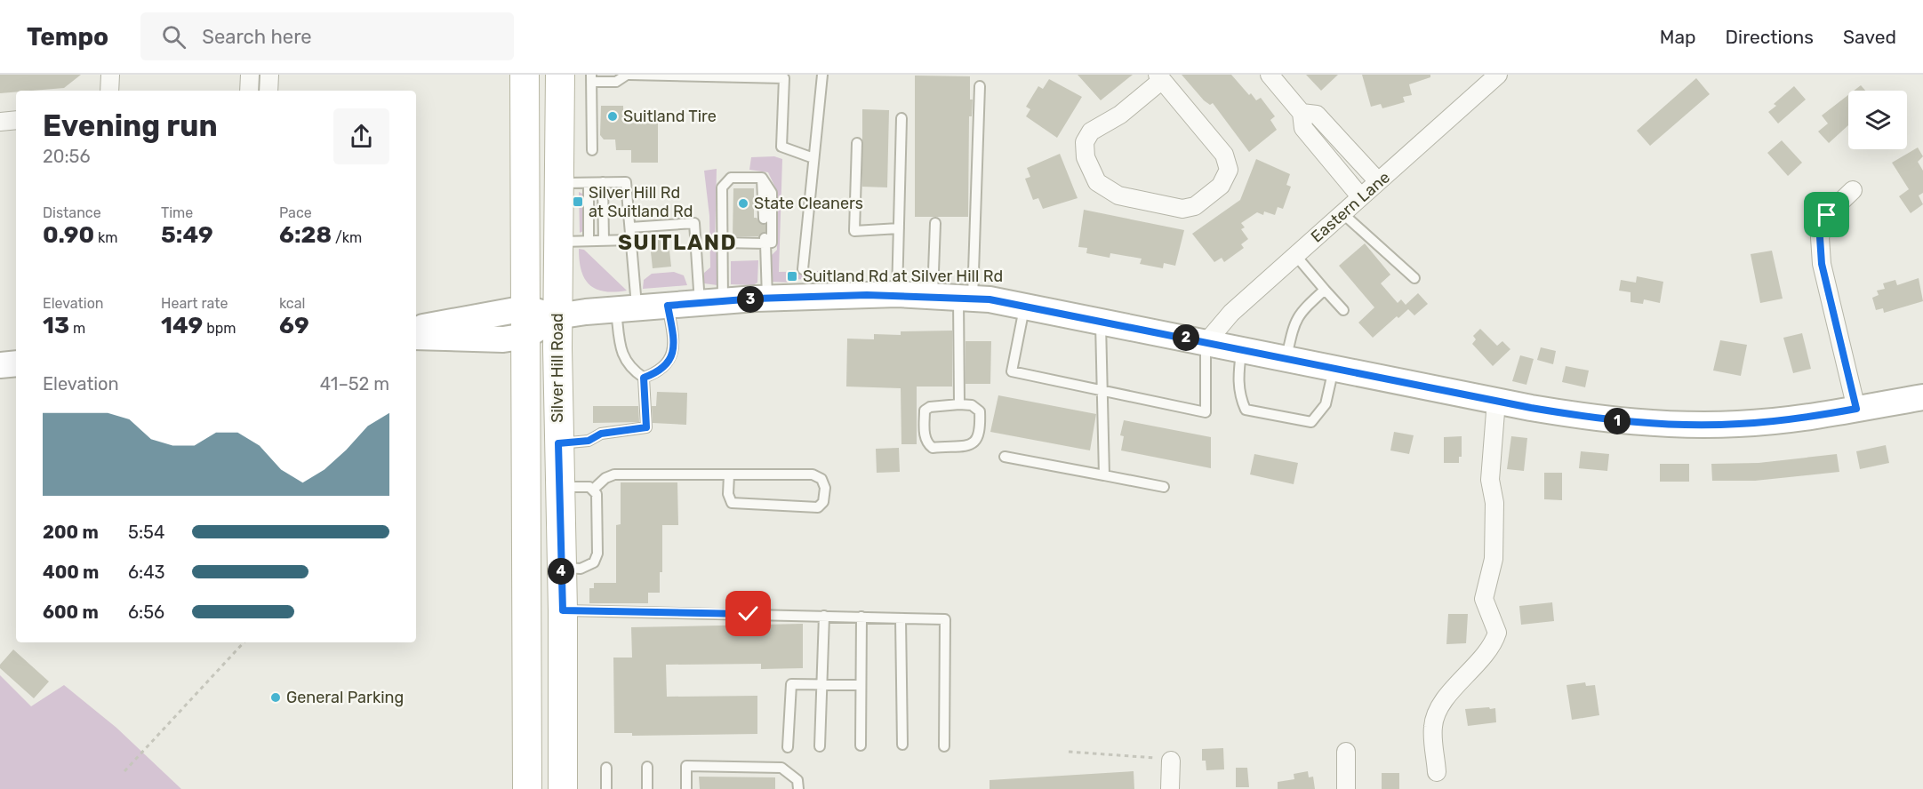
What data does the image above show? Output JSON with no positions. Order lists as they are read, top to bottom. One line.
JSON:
{"streets":{"main road":["Silver Hill Road"],"street":["Eastern Lane"]},"districts":["SUITLAND"],"places":{"other":["Suitland Tire","State Cleaners","General Parking"],"transit":["Silver Hill Rd at Suitland Rd","Suitland Rd at Silver Hill Rd"]},"page":{"header":"Tempo","search":"Search here","nav":["Map","Directions","Saved"],"heading":["Evening run","20:56"],"stats":[["Distance","0.90 km"],["Time","5:49"],["Pace","6:28 /km"],["Elevation","13 m"],["Heart rate","149 bpm"],["kcal","69"]],"pins":["3","2","1","4"],"chart":["Elevation","41–52 m"],"list":[{"name":"200 m","note":"5:54"},{"name":"400 m","note":"6:43"},{"name":"600 m","note":"6:56"}]}}
